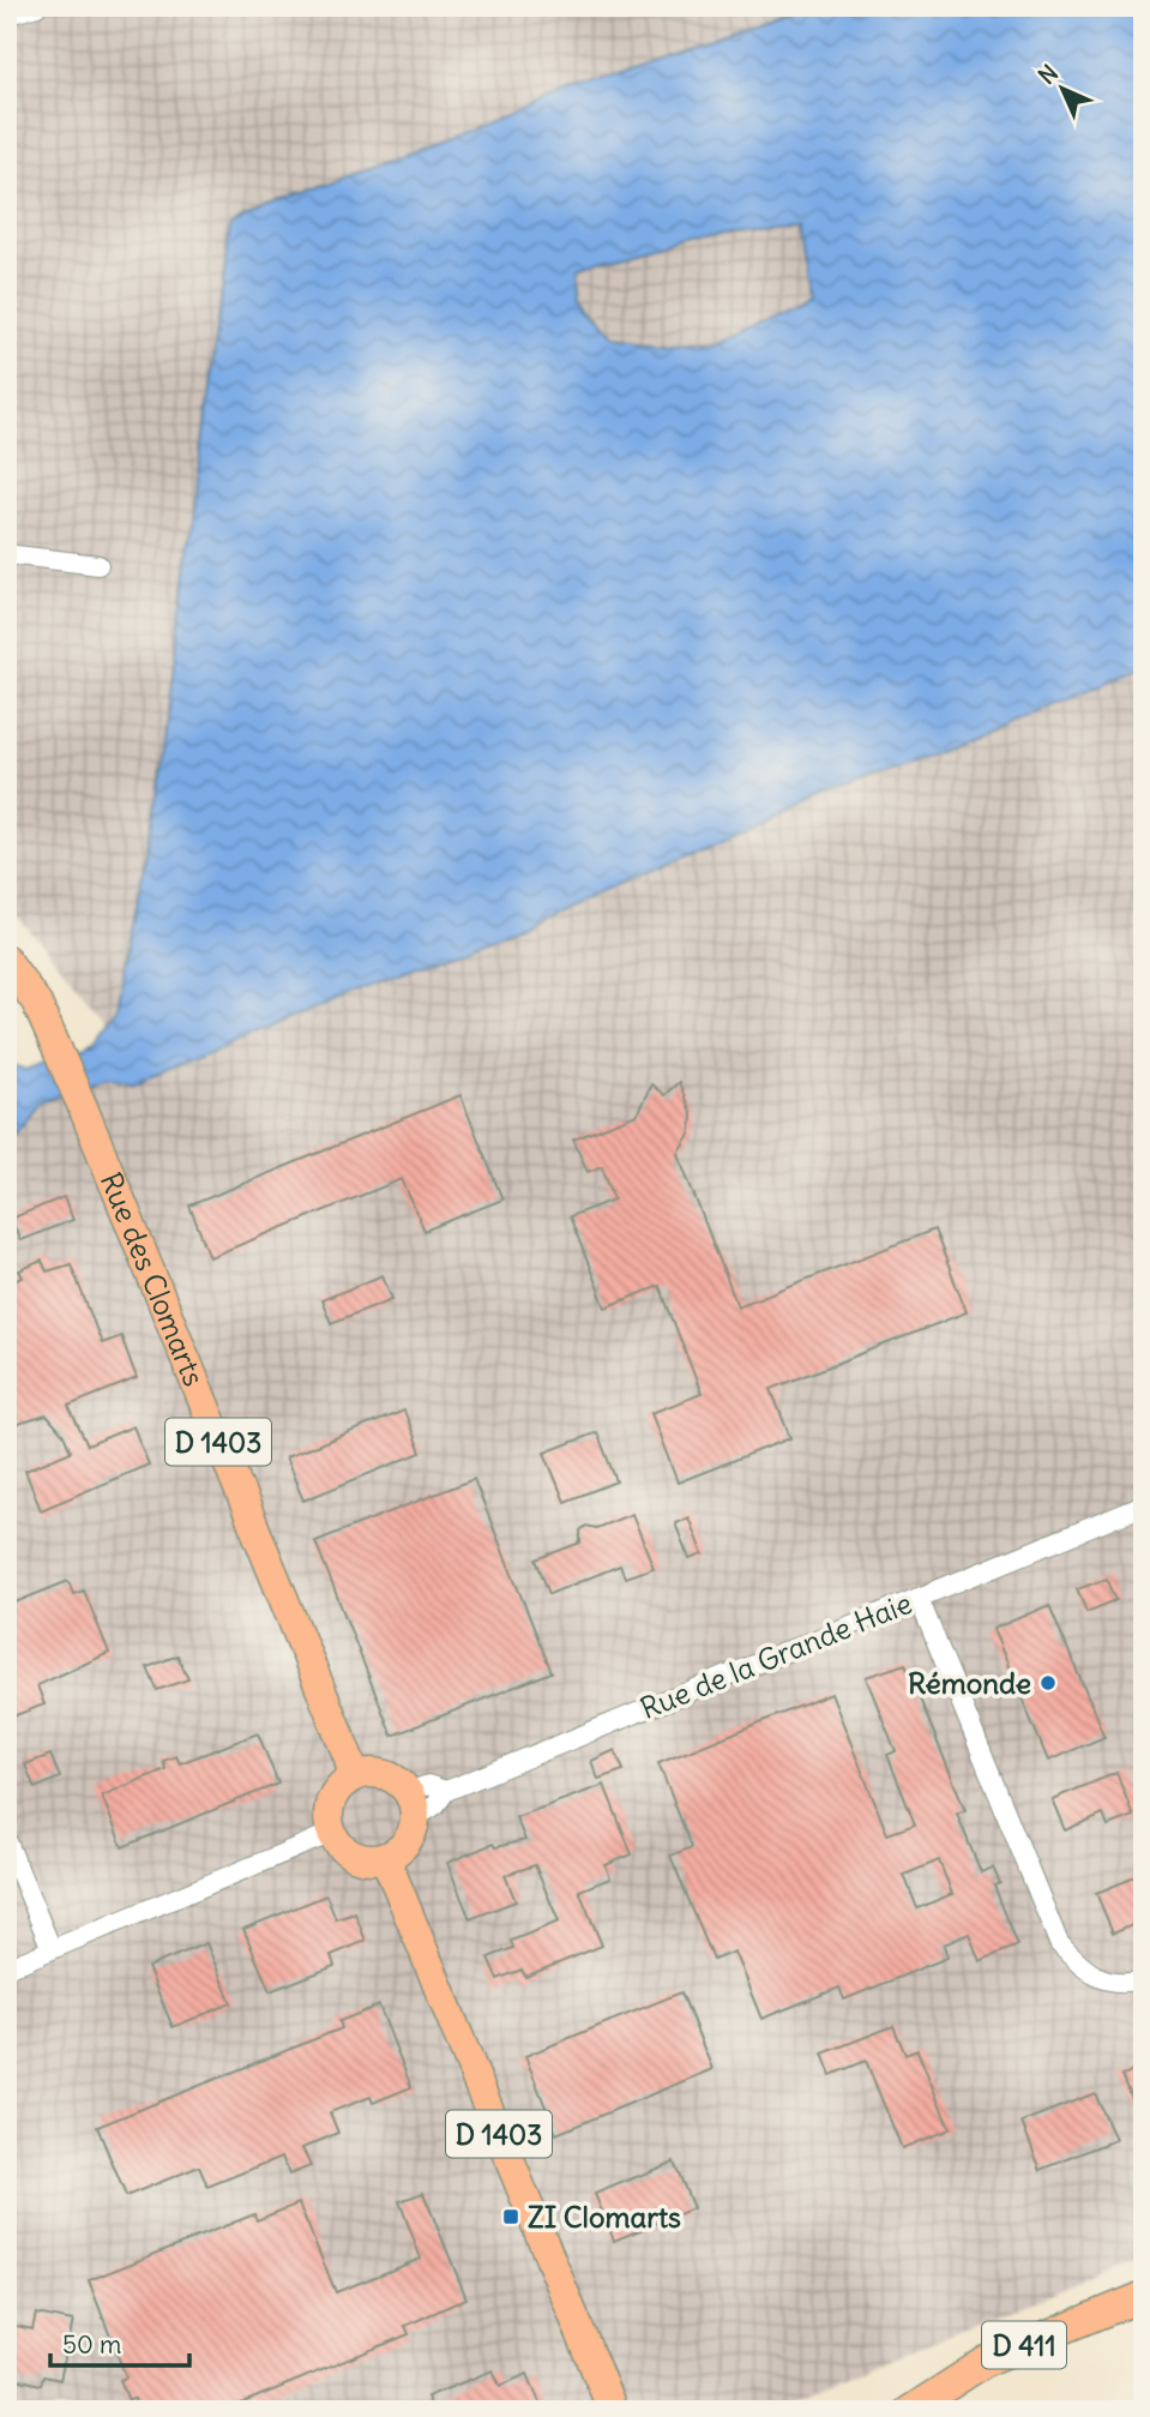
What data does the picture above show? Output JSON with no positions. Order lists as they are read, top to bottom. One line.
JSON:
{"streets":{"main road":["Rue des Clomarts","D 1403","D 411"],"street":["Rue de la Grande Haie"]},"crossings":[["Rue des Clomarts","D 1403"],["Rue des Clomarts","Rue de la Grande Haie"],["D 1403","Rue de la Grande Haie"]],"places":{"other":["Rémonde"],"transit":["ZI Clomarts"]},"scale_bar":"50 m","north":"top left"}
